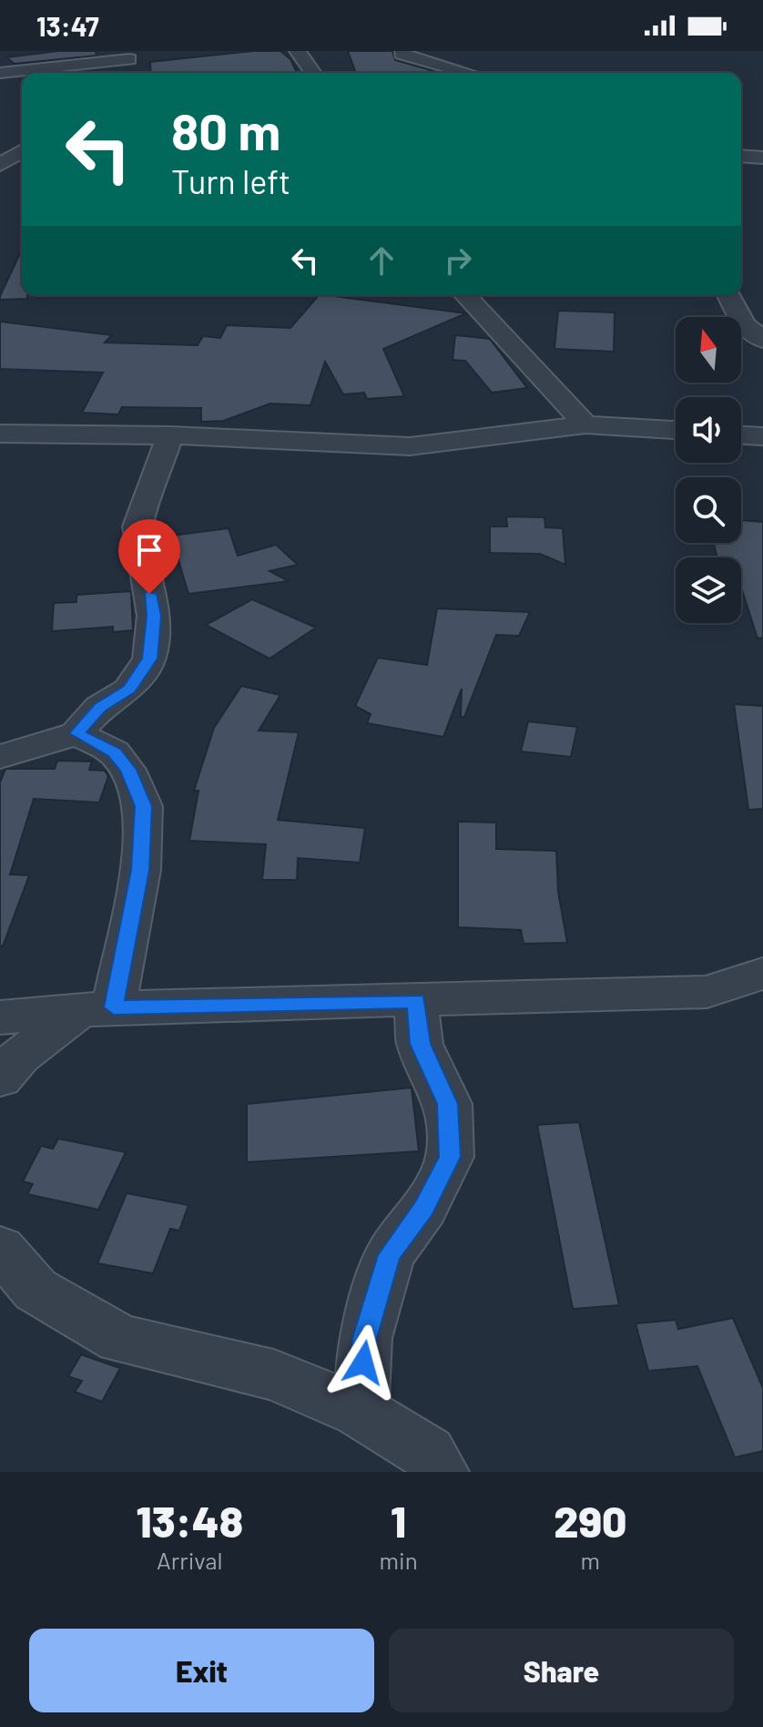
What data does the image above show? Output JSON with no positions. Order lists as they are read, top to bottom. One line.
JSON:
{"north":"top","page":{"status":"13:47","turn":["80 m","Turn left"],"eta":["13:48","Arrival","1","min","290","m"],"buttons":["Exit","Share"]}}
